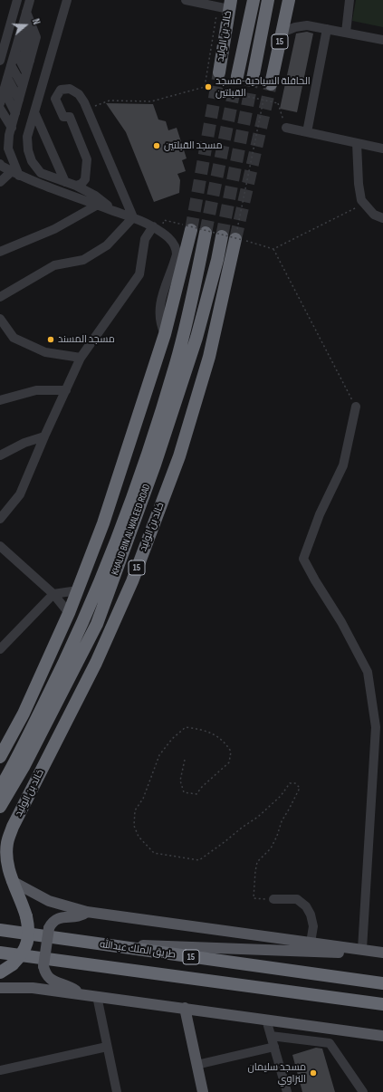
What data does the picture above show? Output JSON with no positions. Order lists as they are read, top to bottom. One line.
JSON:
{"streets":{"highway":["خالد بن الوليد","15","KHALID BIN AL WALEED ROAD","طريق الملك عبدالله"]},"crossings":[["خالد بن الوليد","15"]],"places":["الحافلة السياحية-مسجد القبلتين","مسجد القبلتين","مسجد المسند","مسجد سليمان النزاوي"],"north":"right"}
